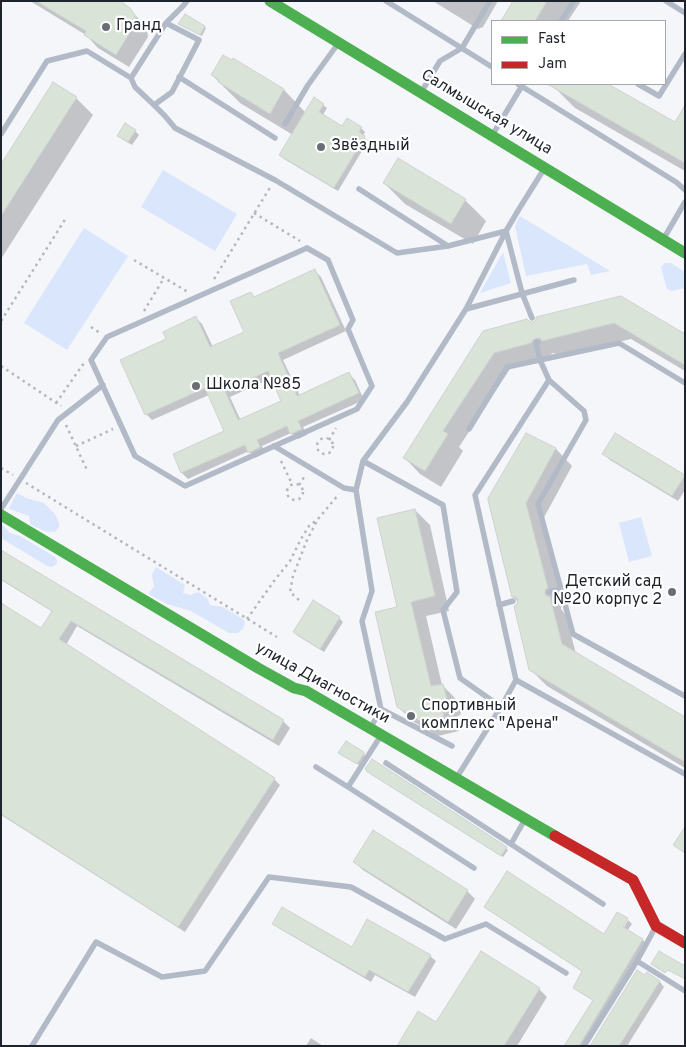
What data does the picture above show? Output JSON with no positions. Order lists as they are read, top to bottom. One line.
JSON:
{"streets":{"street":["Салмышская улица","улица Диагностики"]},"places":["Гранд","Звёздный","Школа №85","Детский сад №20 корпус 2","Спортивный комплекс \"Арена\""],"legend":["Fast","Jam"]}
